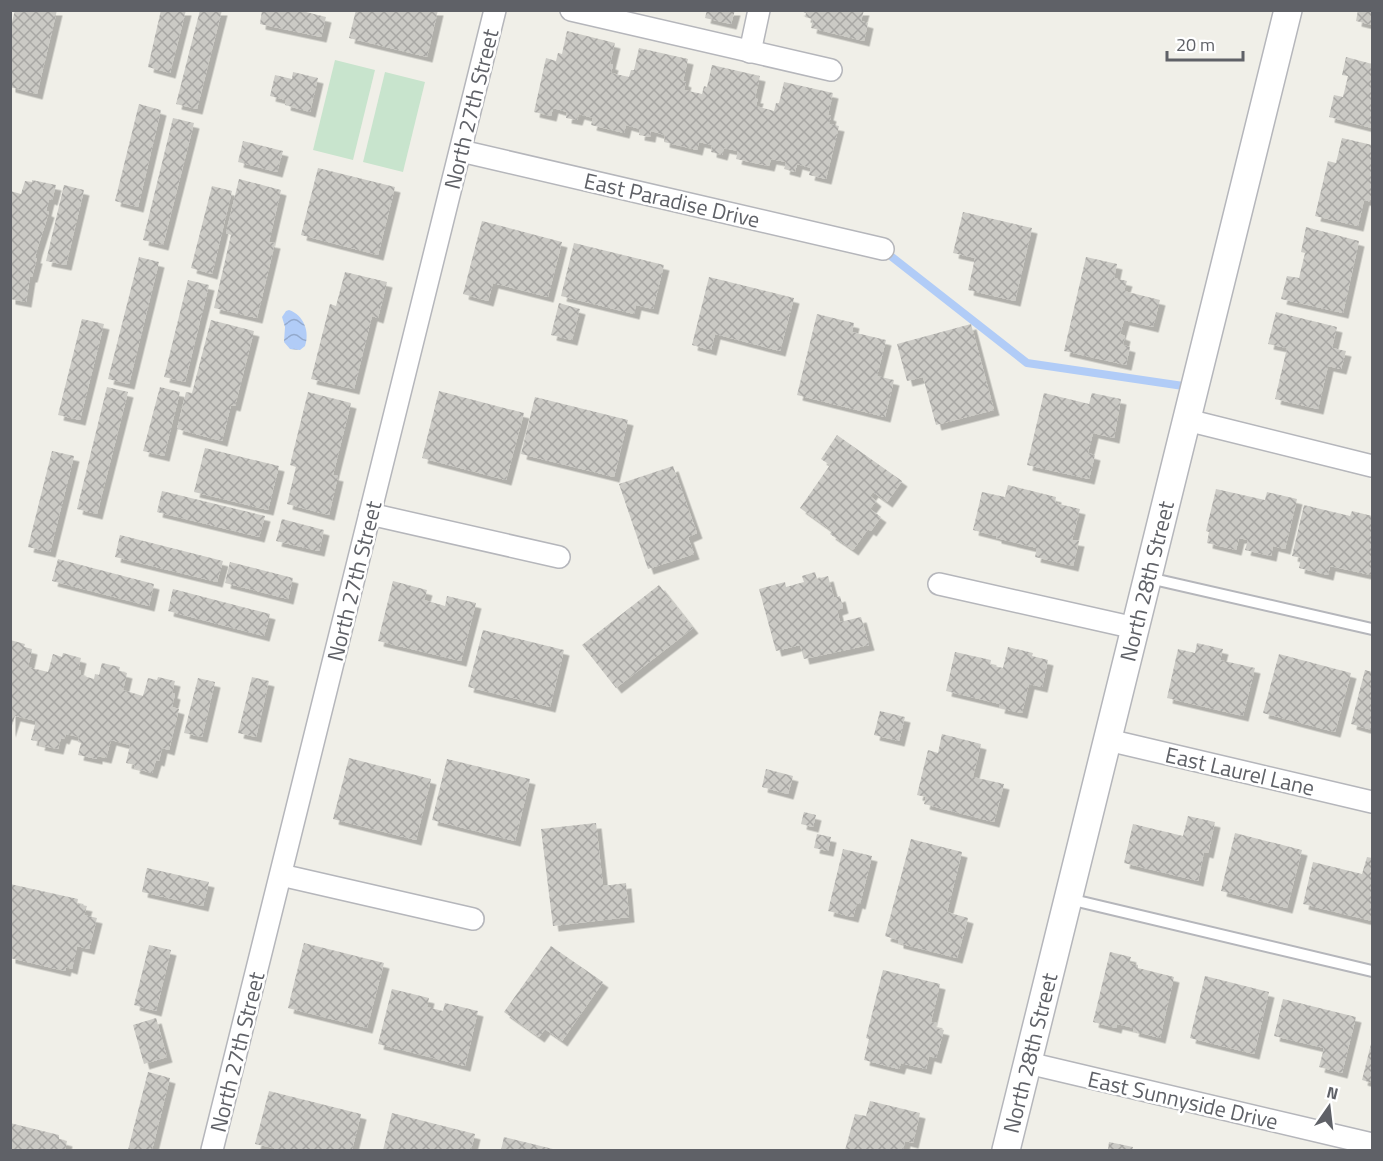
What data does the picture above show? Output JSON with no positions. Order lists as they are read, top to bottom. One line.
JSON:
{"streets":{"street":["North 27th Street","East Paradise Drive","North 28th Street","East Laurel Lane","East Sunnyside Drive"]},"crossings":[["North 27th Street","East Paradise Drive"],["North 28th Street","East Laurel Lane"],["North 28th Street","East Sunnyside Drive"]],"scale_bar":"20 m","north":"top"}
